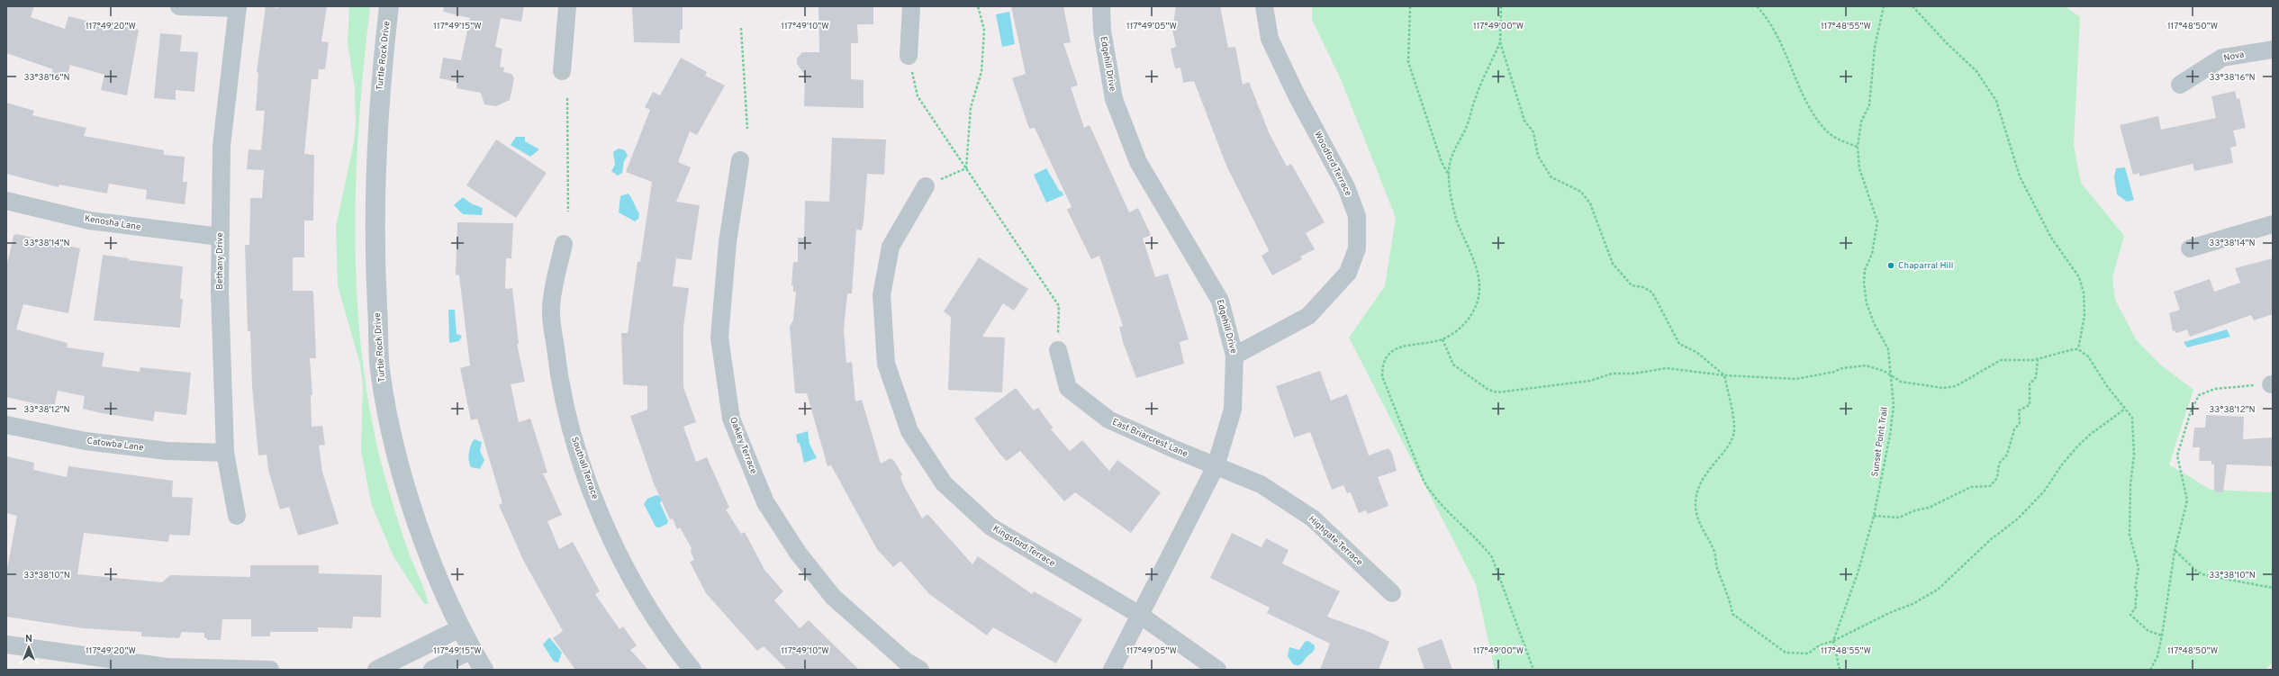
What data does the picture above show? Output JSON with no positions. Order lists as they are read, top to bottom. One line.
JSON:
{"streets":{"street":["Turtle Rock Drive","Nova","Edgehill Drive","Woodford Terrace","Kenosha Lane","Bethany Drive","East Briarcrest Lane","Catowba Lane","Oakley Terrace","Southall Terrace","Highgate Terrace","Kingsford Terrace"],"path":["Sunset Point Trail"]},"crossings":[["Edgehill Drive","Woodford Terrace"],["Edgehill Drive","East Briarcrest Lane"],["Edgehill Drive","Highgate Terrace"],["Edgehill Drive","Kingsford Terrace"],["Kenosha Lane","Bethany Drive"],["Bethany Drive","Catowba Lane"],["East Briarcrest Lane","Highgate Terrace"]],"places":["Chaparral Hill"],"north":"top","coordinates":["117°49'20\"W","117°49'15\"W","117°49'10\"W","117°49'05\"W","117°49'00\"W","117°48'55\"W","117°48'50\"W","33°38'16\"N","33°38'14\"N","33°38'12\"N","33°38'10\"N"]}
